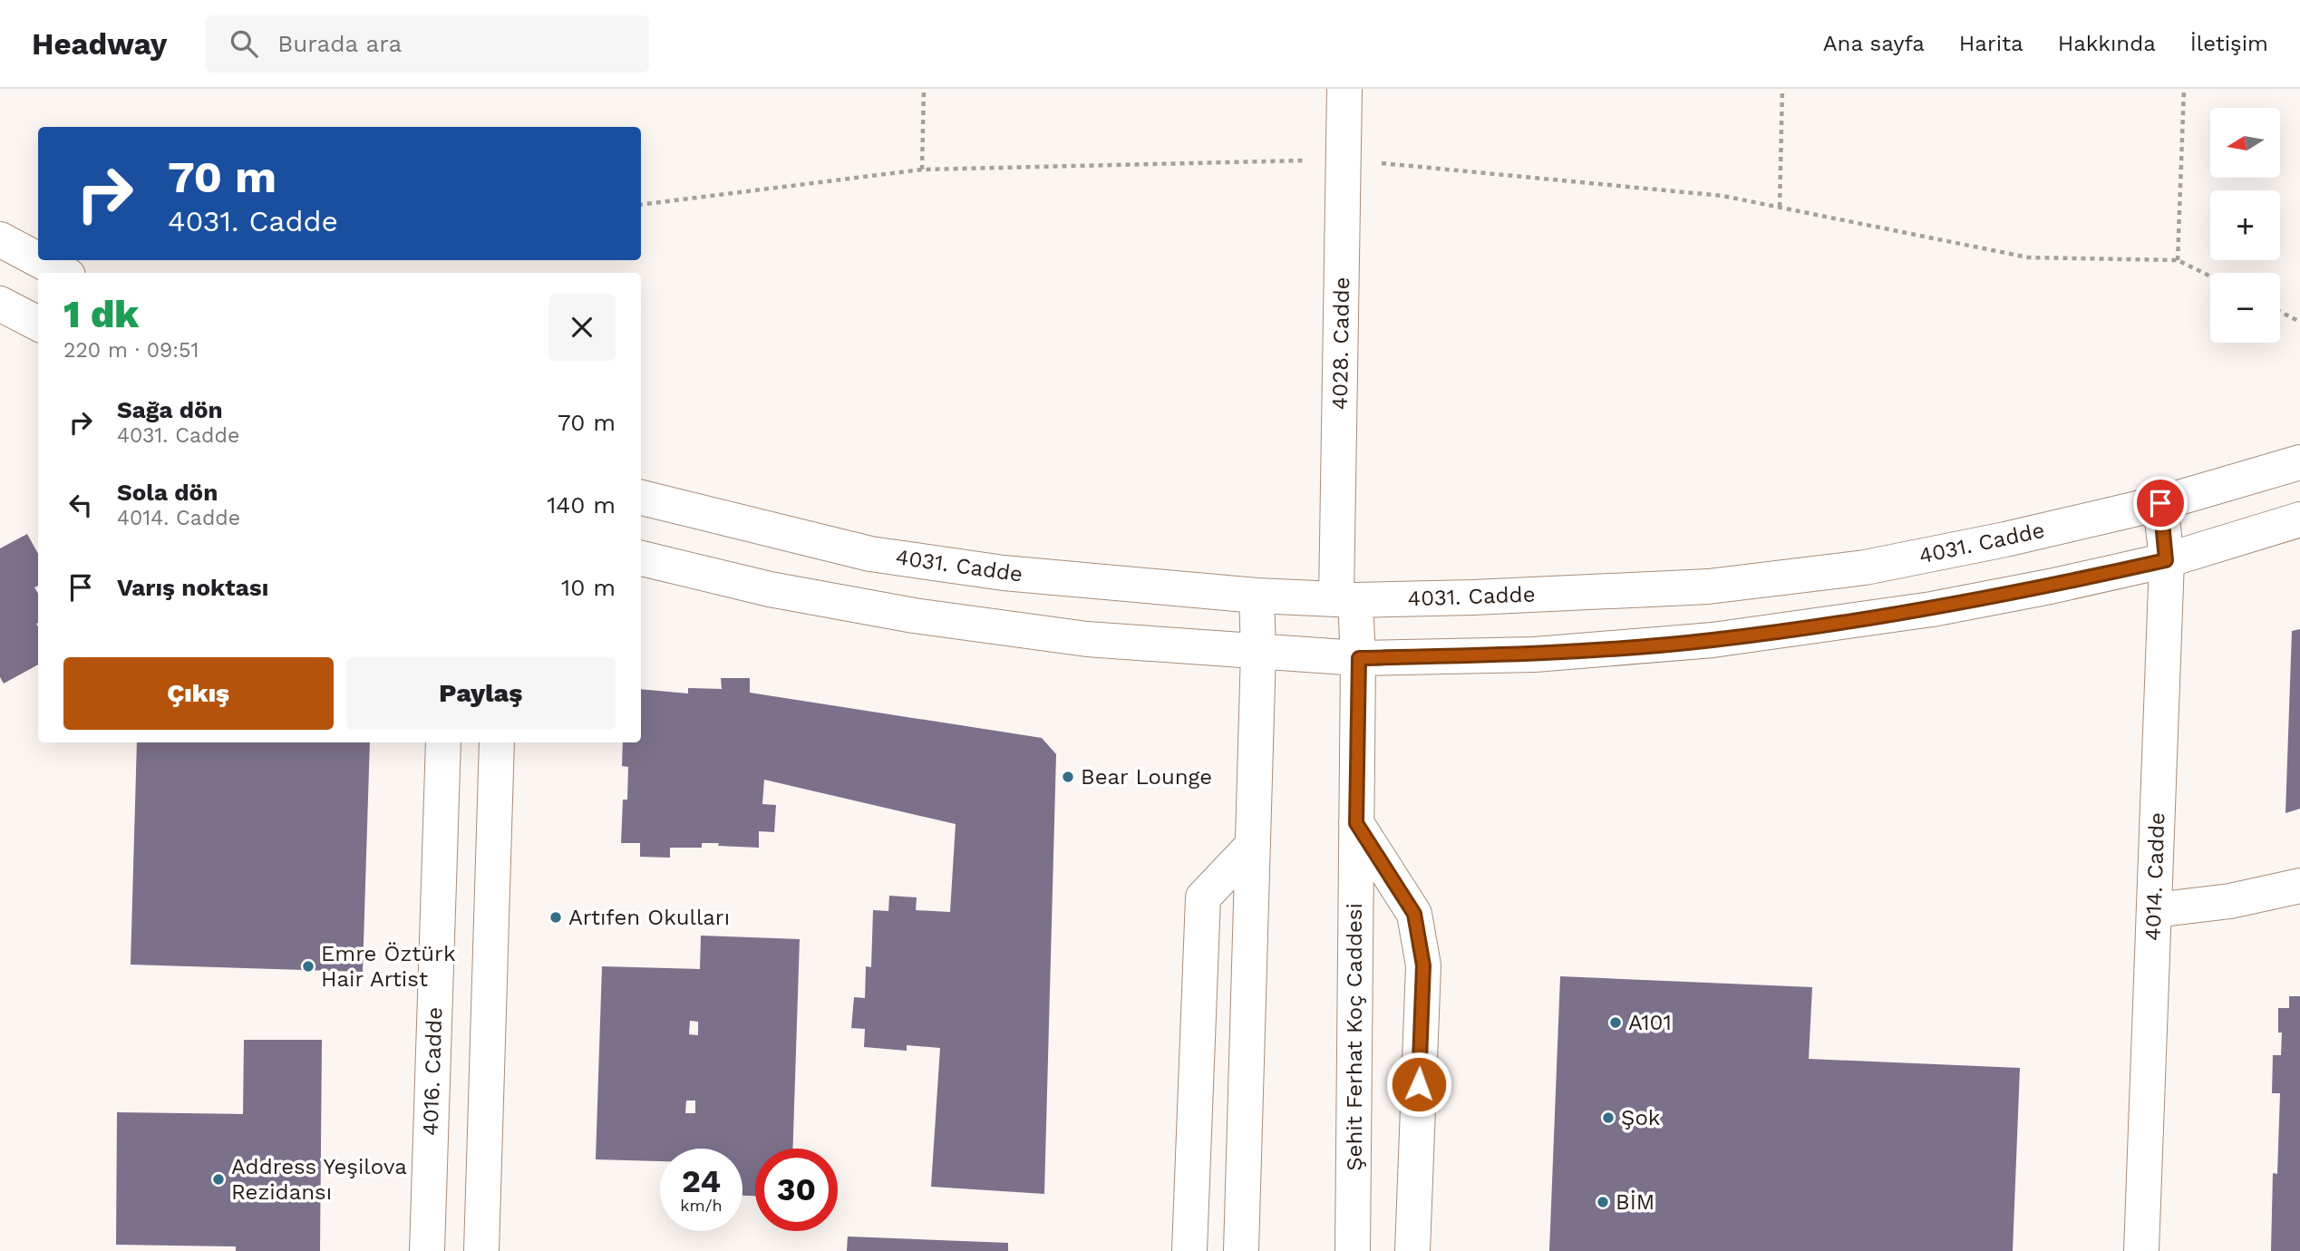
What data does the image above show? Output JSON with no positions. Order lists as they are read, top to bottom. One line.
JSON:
{"streets":{"street":["4028. Cadde","4031. Cadde","4014. Cadde","Şehit Ferhat Koç Caddesi","4016. Cadde"]},"crossings":[["4028. Cadde","4031. Cadde"],["4028. Cadde","Şehit Ferhat Koç Caddesi"],["4031. Cadde","4014. Cadde"],["4031. Cadde","Şehit Ferhat Koç Caddesi"]],"places":["Bear Lounge","Artıfen Okulları","Emre Öztürk Hair Artist","A101","Şok","Address Yeşilova Rezidansı","BİM"],"north":"left","page":{"header":"Headway","search":"Burada ara","nav":["Ana sayfa","Harita","Hakkında","İletişim"],"map_buttons":["+","−"],"turn":["70 m","4031. Cadde"],"heading":["1 dk","220 m · 09:51"],"list":[{"name":"Sağa dön","note":"4031. Cadde","value":"70 m"},{"name":"Sola dön","note":"4014. Cadde","value":"140 m"},{"name":"Varış noktası","value":"10 m"}],"buttons":["Çıkış","Paylaş"],"speed":"24 km/h","limit":"30"}}
